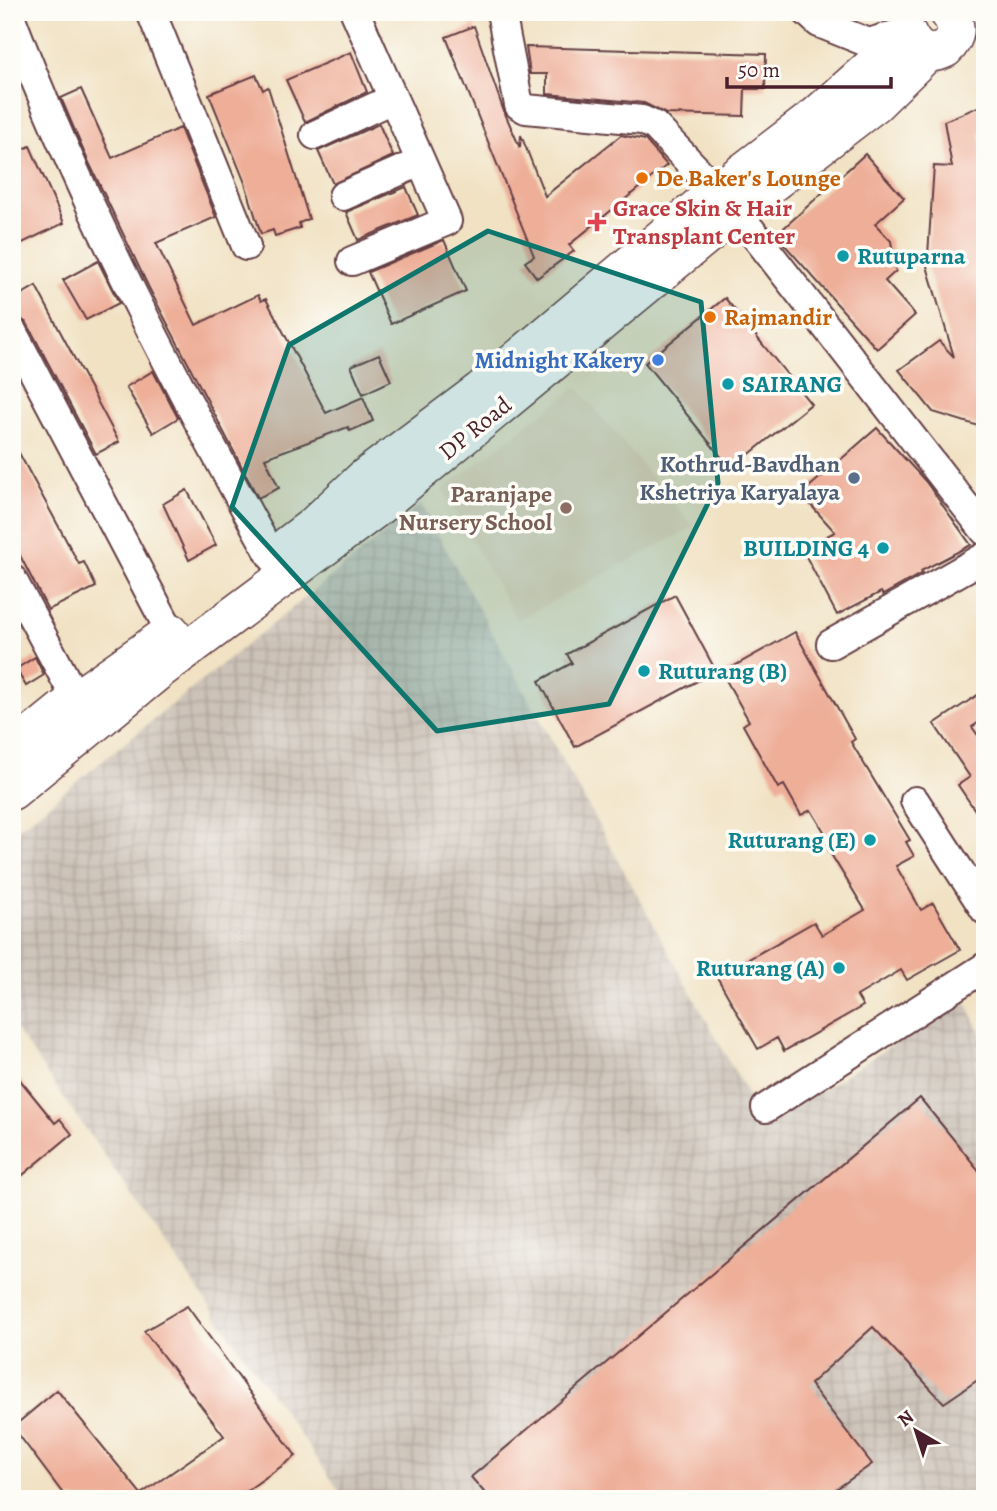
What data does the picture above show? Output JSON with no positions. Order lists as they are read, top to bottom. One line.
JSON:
{"streets":{"main road":["DP Road"]},"places":{"other":["De Baker's Lounge","Rutuparna","Rajmandir","Midnight Kakery","SAIRANG","Kothrud-Bavdhan Kshetriya Karyalaya","Paranjape Nursery School","BUILDING 4","Ruturang (B)","Ruturang (E)","Ruturang (A)"],"health":["Grace Skin & Hair Transplant Center"]},"scale_bar":"50 m","north":"top left"}
